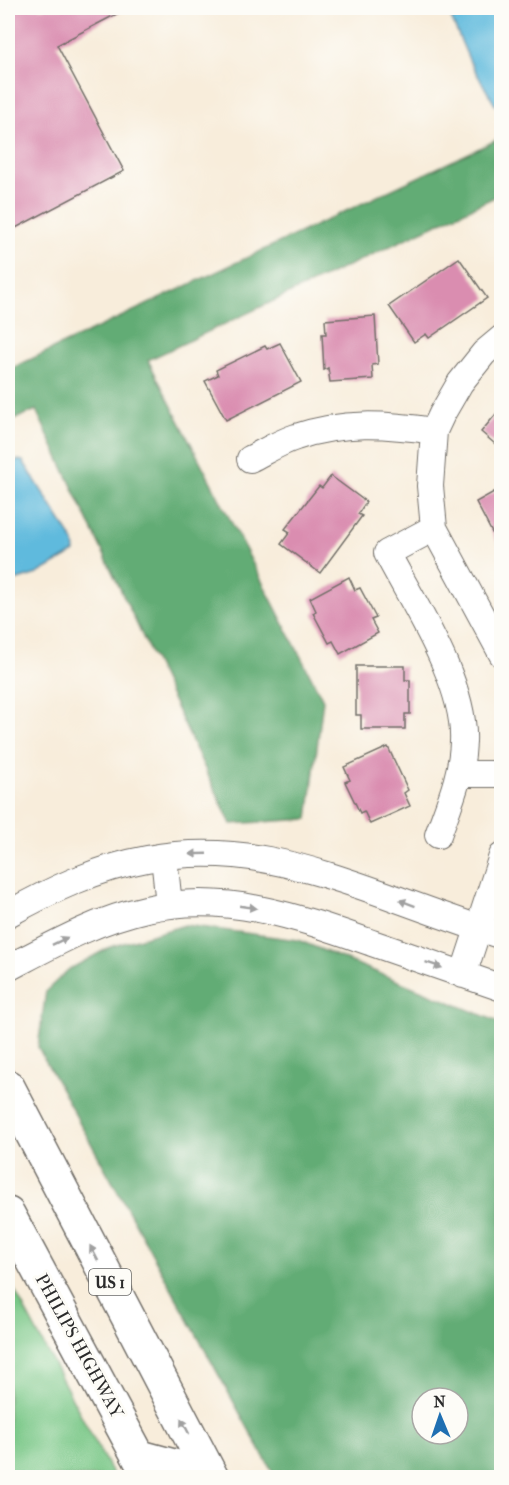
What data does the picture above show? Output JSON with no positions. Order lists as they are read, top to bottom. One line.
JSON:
{"streets":{"main road":["US 1","PHILIPS HIGHWAY"]},"north":"top"}
